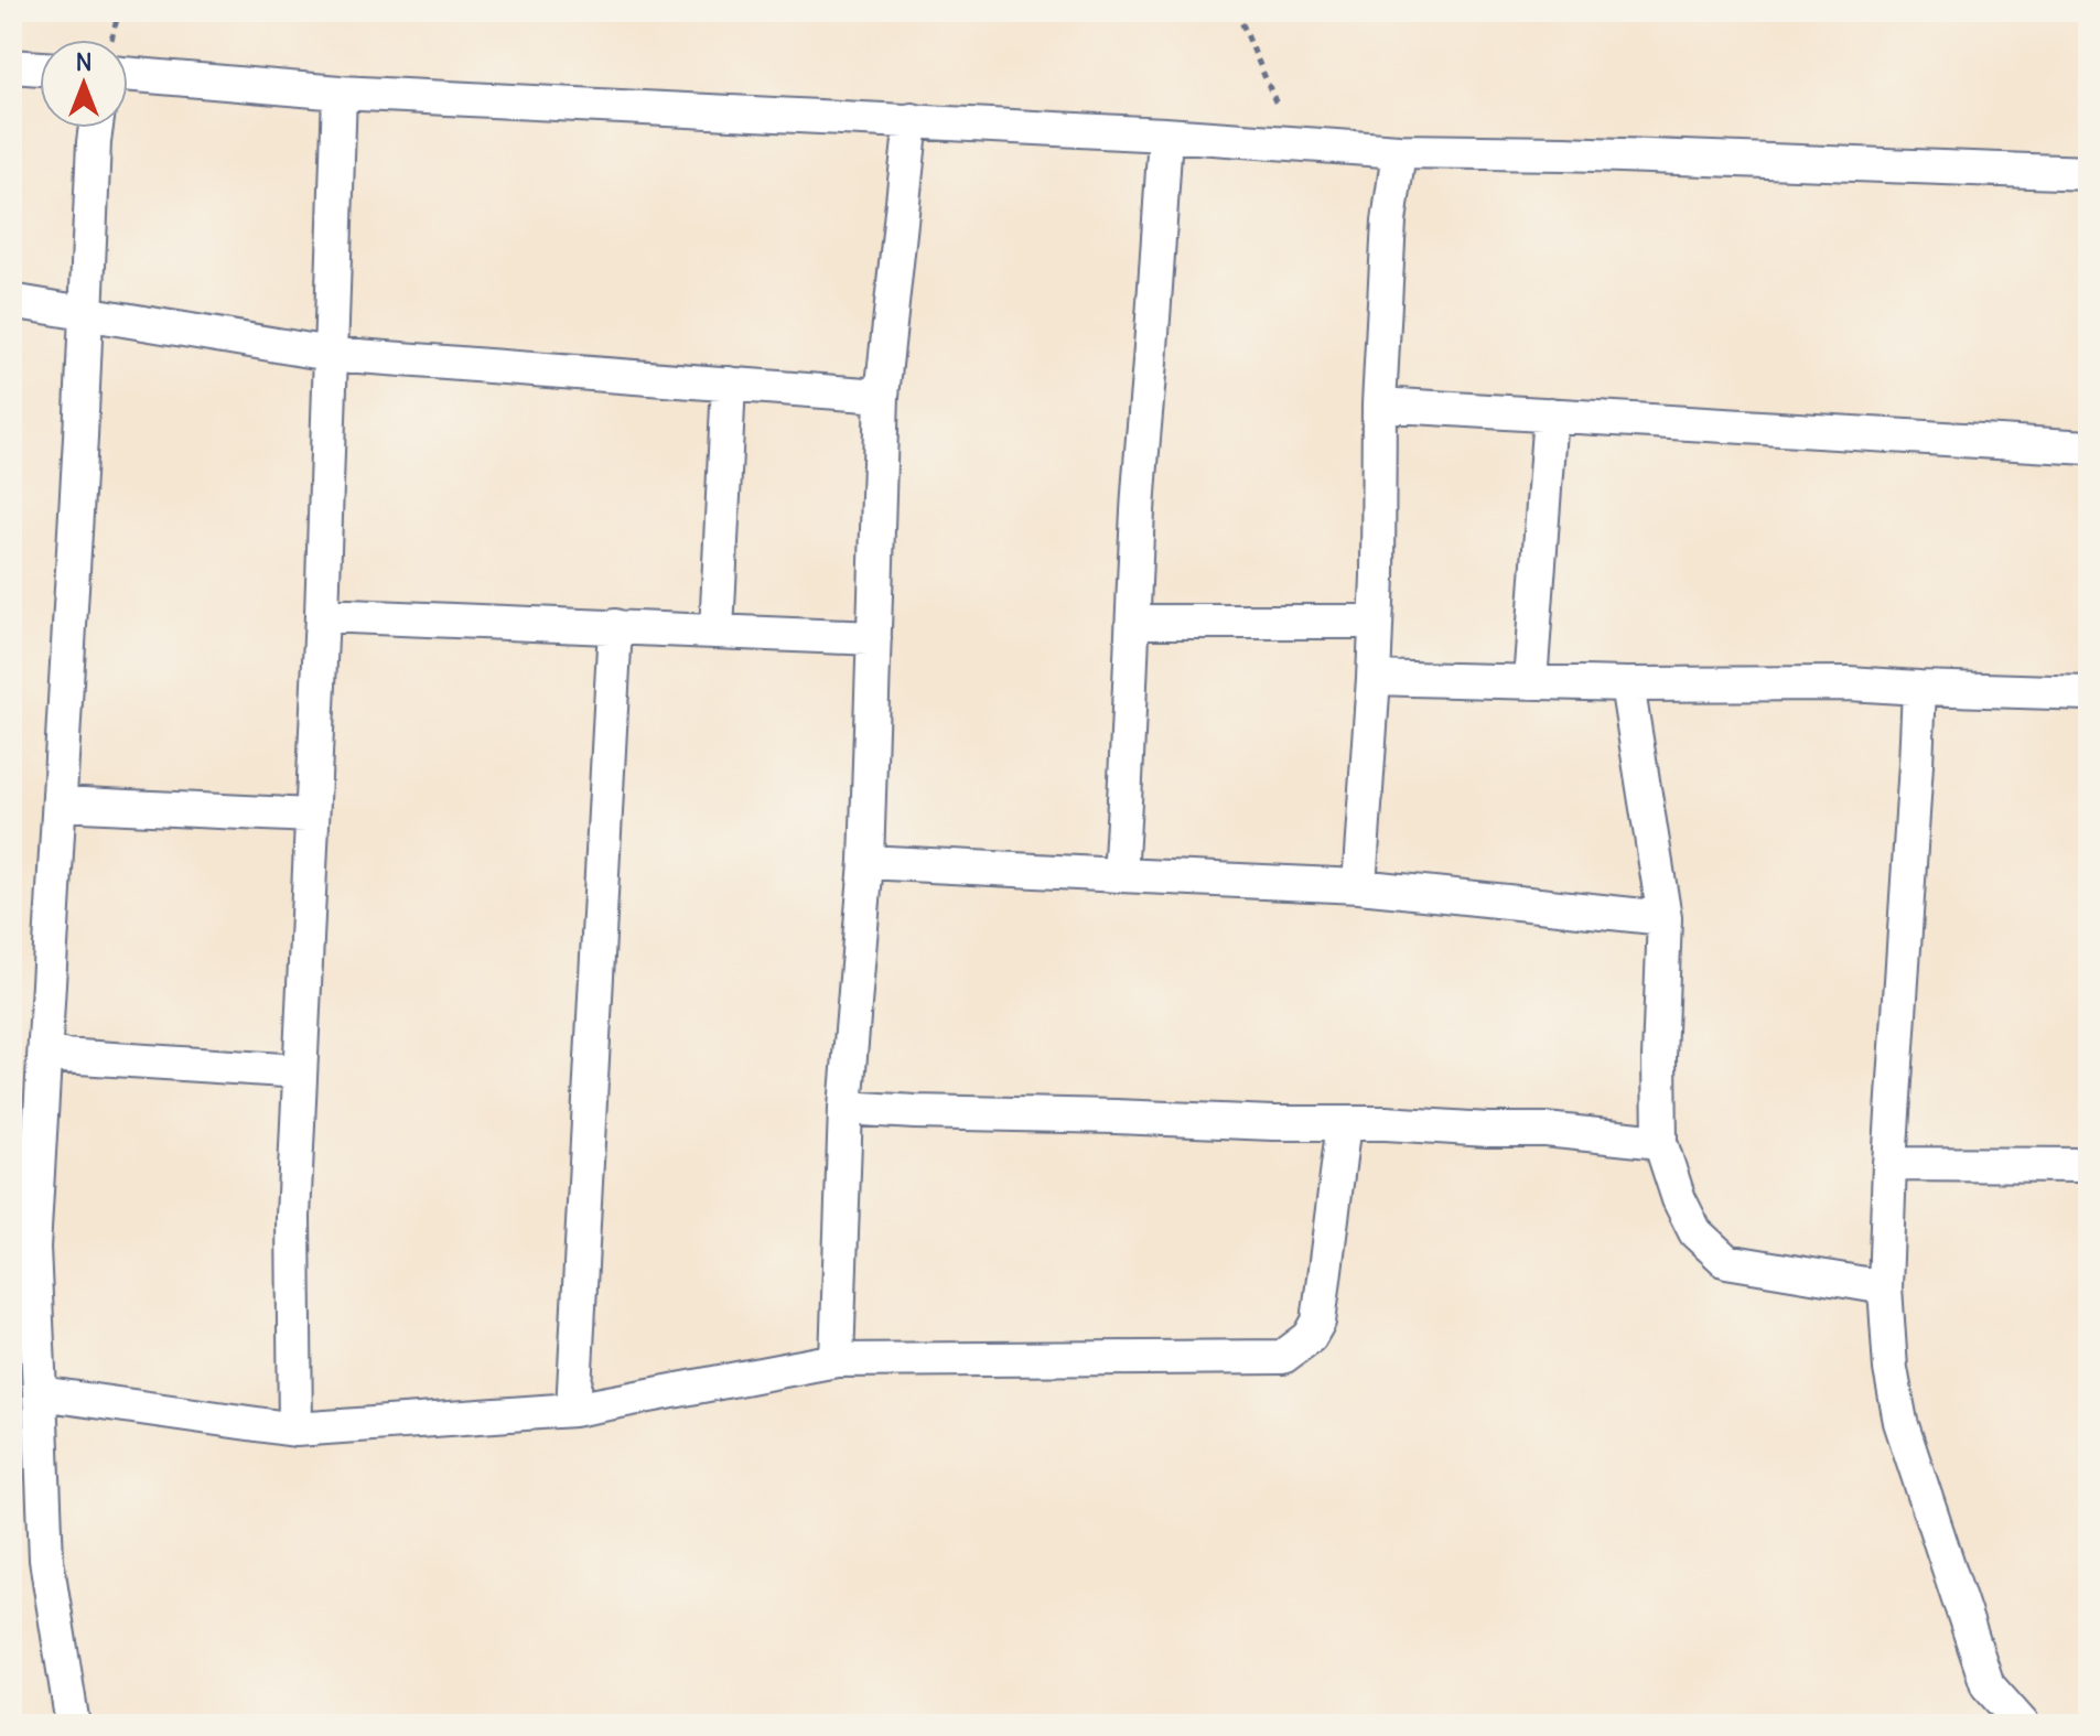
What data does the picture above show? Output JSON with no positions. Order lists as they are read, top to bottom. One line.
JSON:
{"north":"top"}
